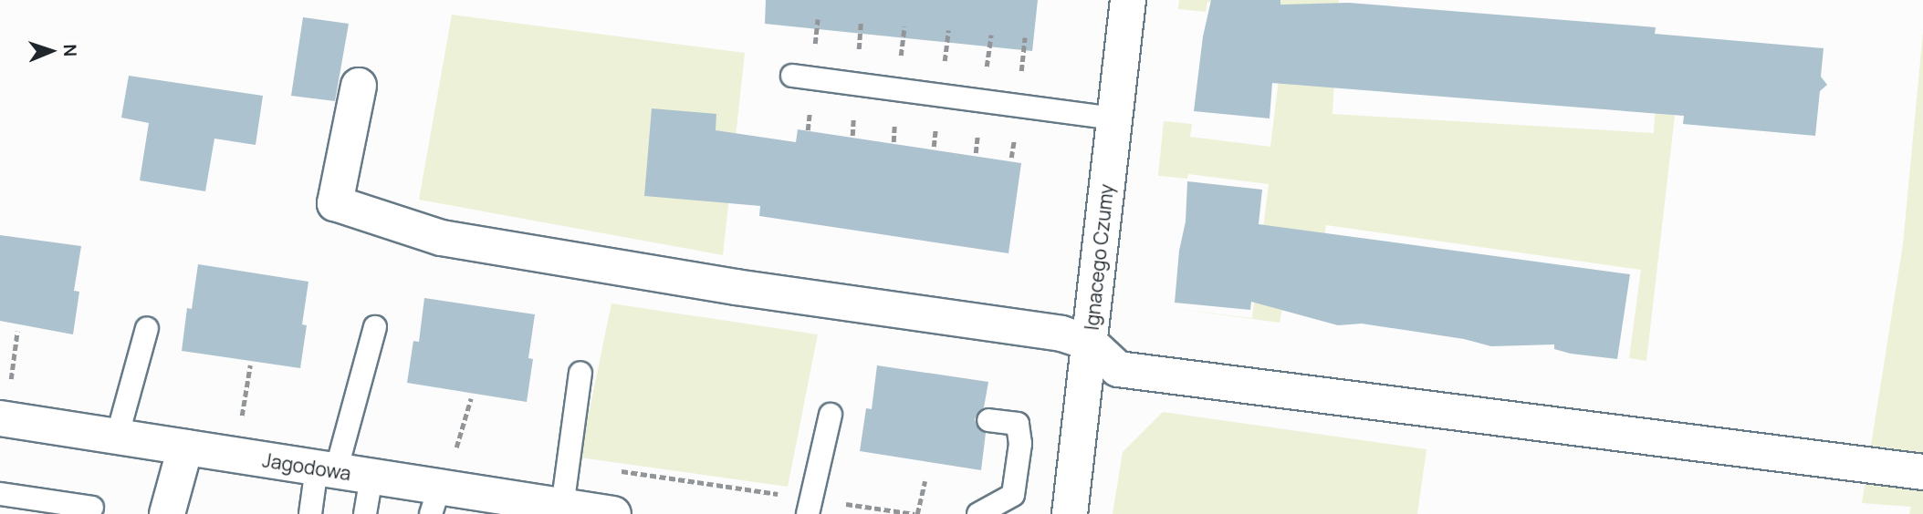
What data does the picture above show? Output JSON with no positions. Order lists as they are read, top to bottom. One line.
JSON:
{"streets":{"street":["Ignacego Czumy","Jagodowa"]},"north":"right"}
